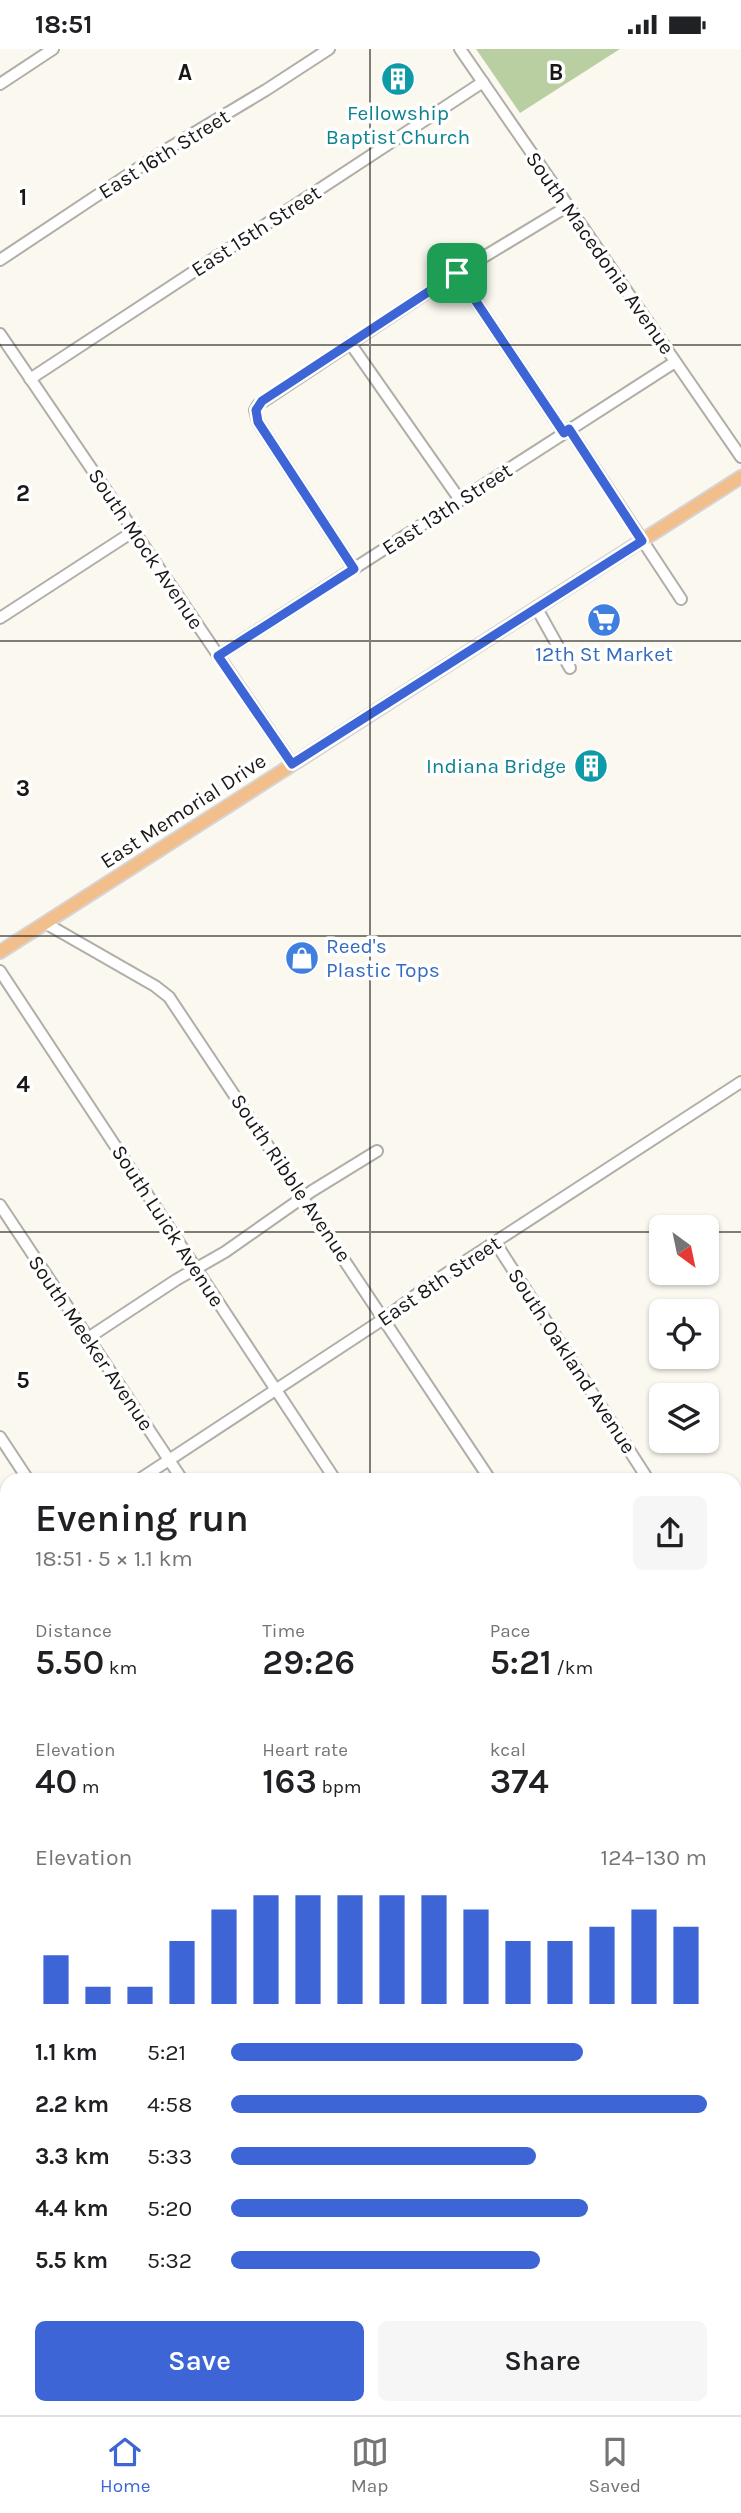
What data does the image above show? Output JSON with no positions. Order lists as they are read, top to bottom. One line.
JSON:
{"streets":{"main road":["East Memorial Drive"],"street":["East 16th Street","East 15th Street","South Macedonia Avenue","East 13th Street","South Mock Avenue","South Ribble Avenue","South Luick Avenue","East 8th Street","South Meeker Avenue","South Oakland Avenue"]},"crossings":[["East 15th Street","South Macedonia Avenue"],["East 15th Street","South Mock Avenue"],["South Macedonia Avenue","East 13th Street"],["East 13th Street","South Mock Avenue"],["South Mock Avenue","East Memorial Drive"],["East Memorial Drive","South Ribble Avenue"],["South Ribble Avenue","East 8th Street"],["South Luick Avenue","East 8th Street"],["East 8th Street","South Meeker Avenue"],["East 8th Street","South Oakland Avenue"]],"places":{"building":["Fellowship Baptist Church","Indiana Bridge"],"supermarket":["12th St Market"],"shop":["Reed's Plastic Tops"]},"north":"bottom right","page":{"status":"18:51","heading":["Evening run","18:51 · 5 × 1.1 km"],"stats":[["Distance","5.50 km"],["Time","29:26"],["Pace","5:21 /km"],["Elevation","40 m"],["Heart rate","163 bpm"],["kcal","374"]],"chart":["Elevation","124–130 m"],"list":[{"name":"1.1 km","note":"5:21"},{"name":"2.2 km","note":"4:58"},{"name":"3.3 km","note":"5:33"},{"name":"4.4 km","note":"5:20"},{"name":"5.5 km","note":"5:32"}],"buttons":["Save","Share"],"tabs":["Home","Map","Saved"]},"grid":{"columns":["A","B"],"rows":["1","2","3","4","5"]}}
